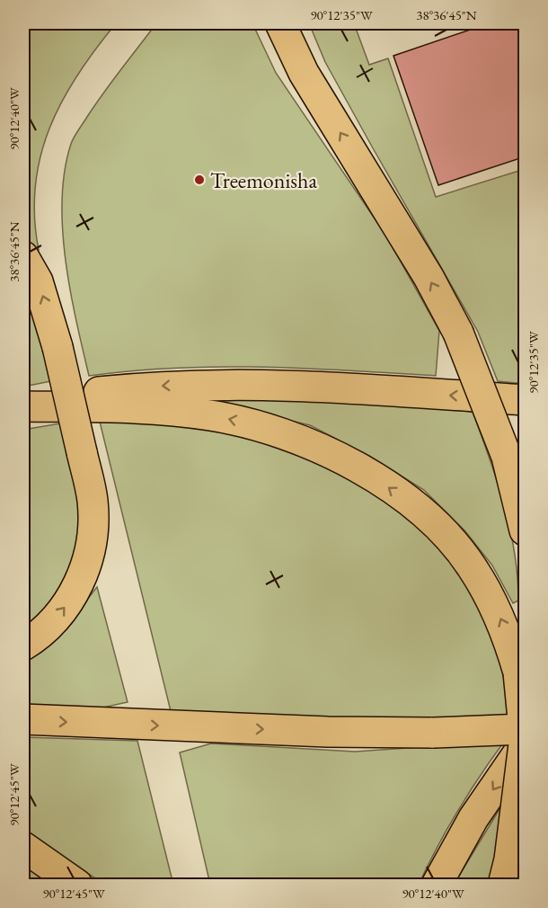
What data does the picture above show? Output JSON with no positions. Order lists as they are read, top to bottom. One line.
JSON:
{"places":["Treemonisha"],"coordinates":["90°12'35\"W","38°36'45\"N","90°12'40\"W","90°12'45\"W"]}
